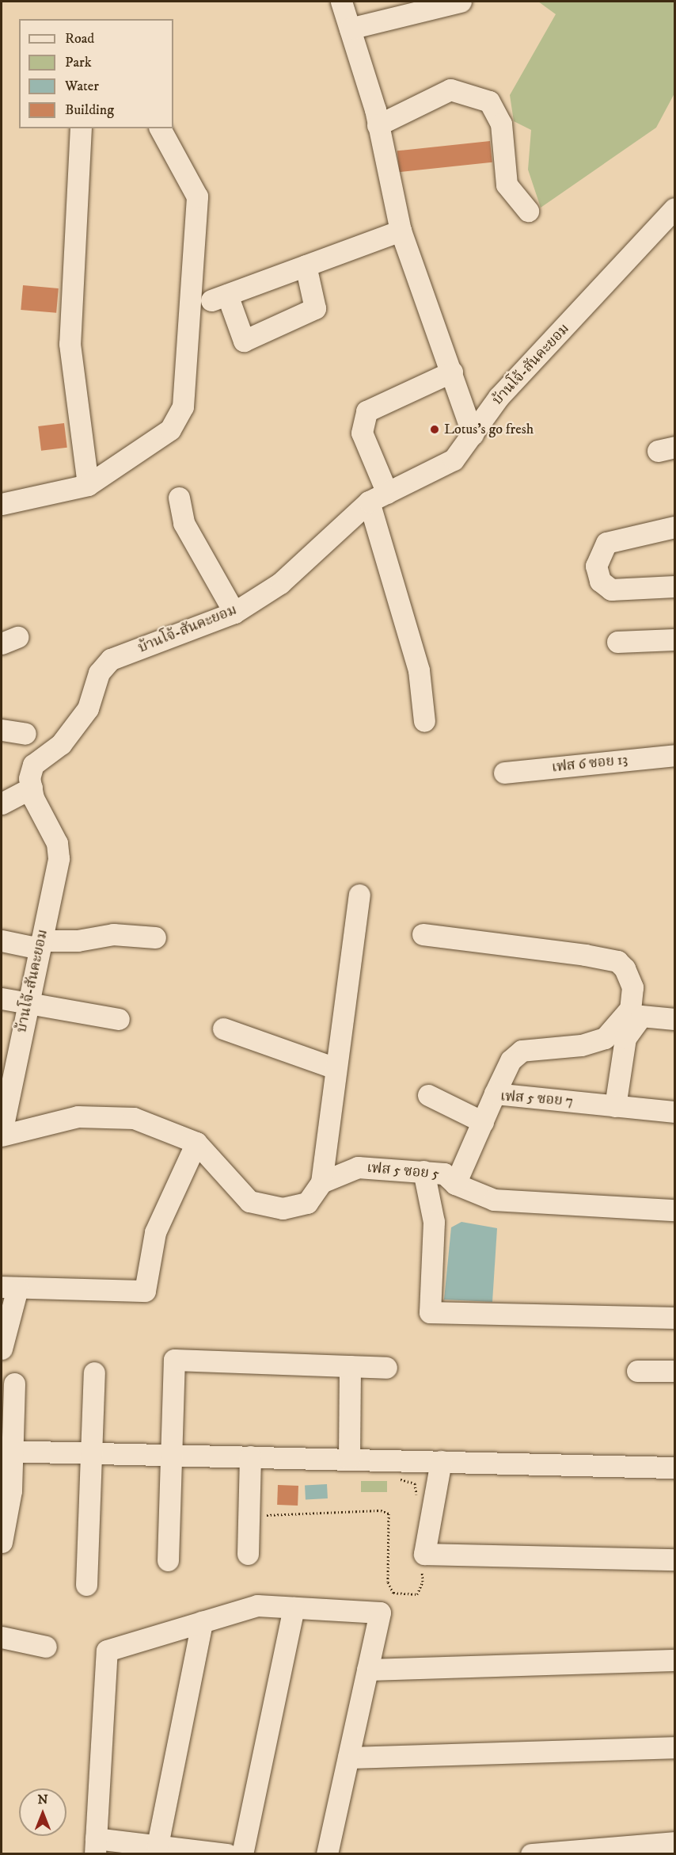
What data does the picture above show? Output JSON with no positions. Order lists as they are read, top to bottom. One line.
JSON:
{"streets":{"street":["บ้านโจ้-สันคะยอม","เฟส 6 ซอย 13","เฟส 5 ซอย 7","เฟส 5 ซอย 5"]},"crossings":[["เฟส 5 ซอย 7","เฟส 5 ซอย 5"]],"places":["Lotus's go fresh"],"legend":["Road","Park","Water","Building"],"north":"top"}
